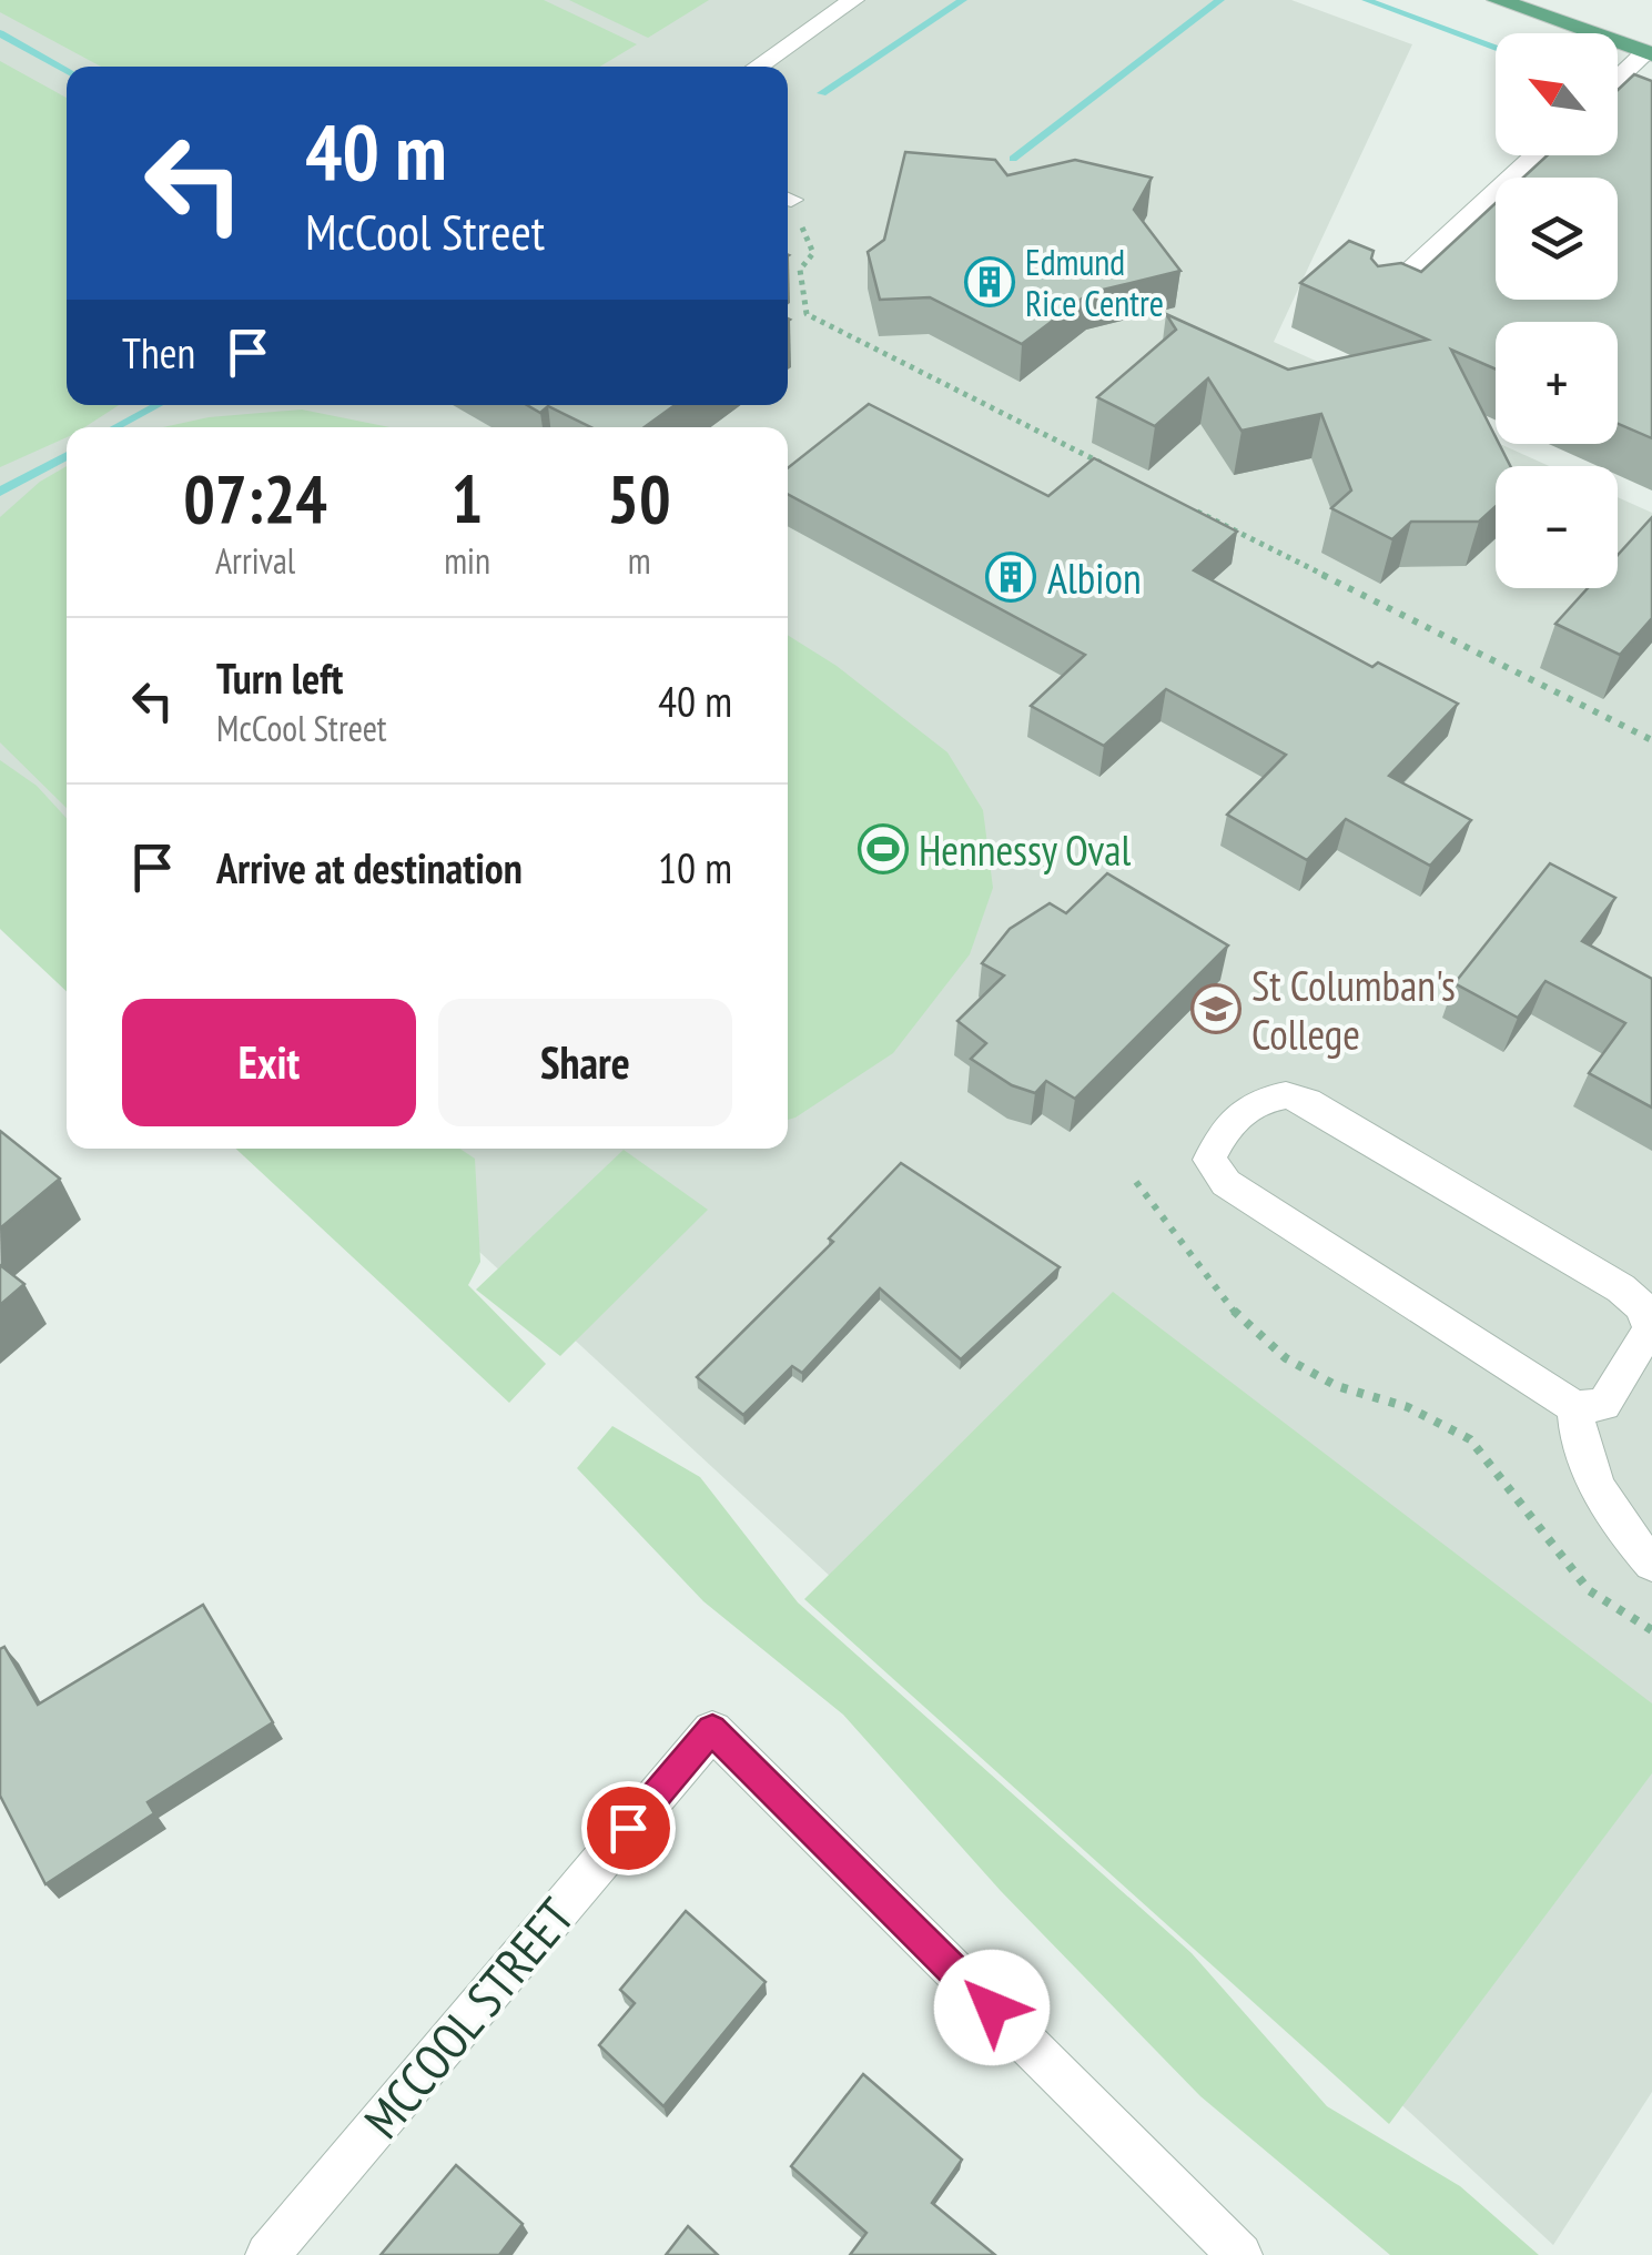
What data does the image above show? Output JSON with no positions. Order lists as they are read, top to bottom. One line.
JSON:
{"streets":{"street":["MCCOOL STREET"]},"places":{"building":["Edmund Rice Centre","Albion"],"sports":["Hennessy Oval"],"school or university":["St Columban's College"]},"north":"top left","page":{"map_buttons":["+","−"],"turn":["40 m","McCool Street"],"then":"Then","eta":["07:24","Arrival","1","min","50","m"],"list":[{"name":"Turn left","note":"McCool Street","value":"40 m"},{"name":"Arrive at destination","value":"10 m"}],"buttons":["Exit","Share"]}}
